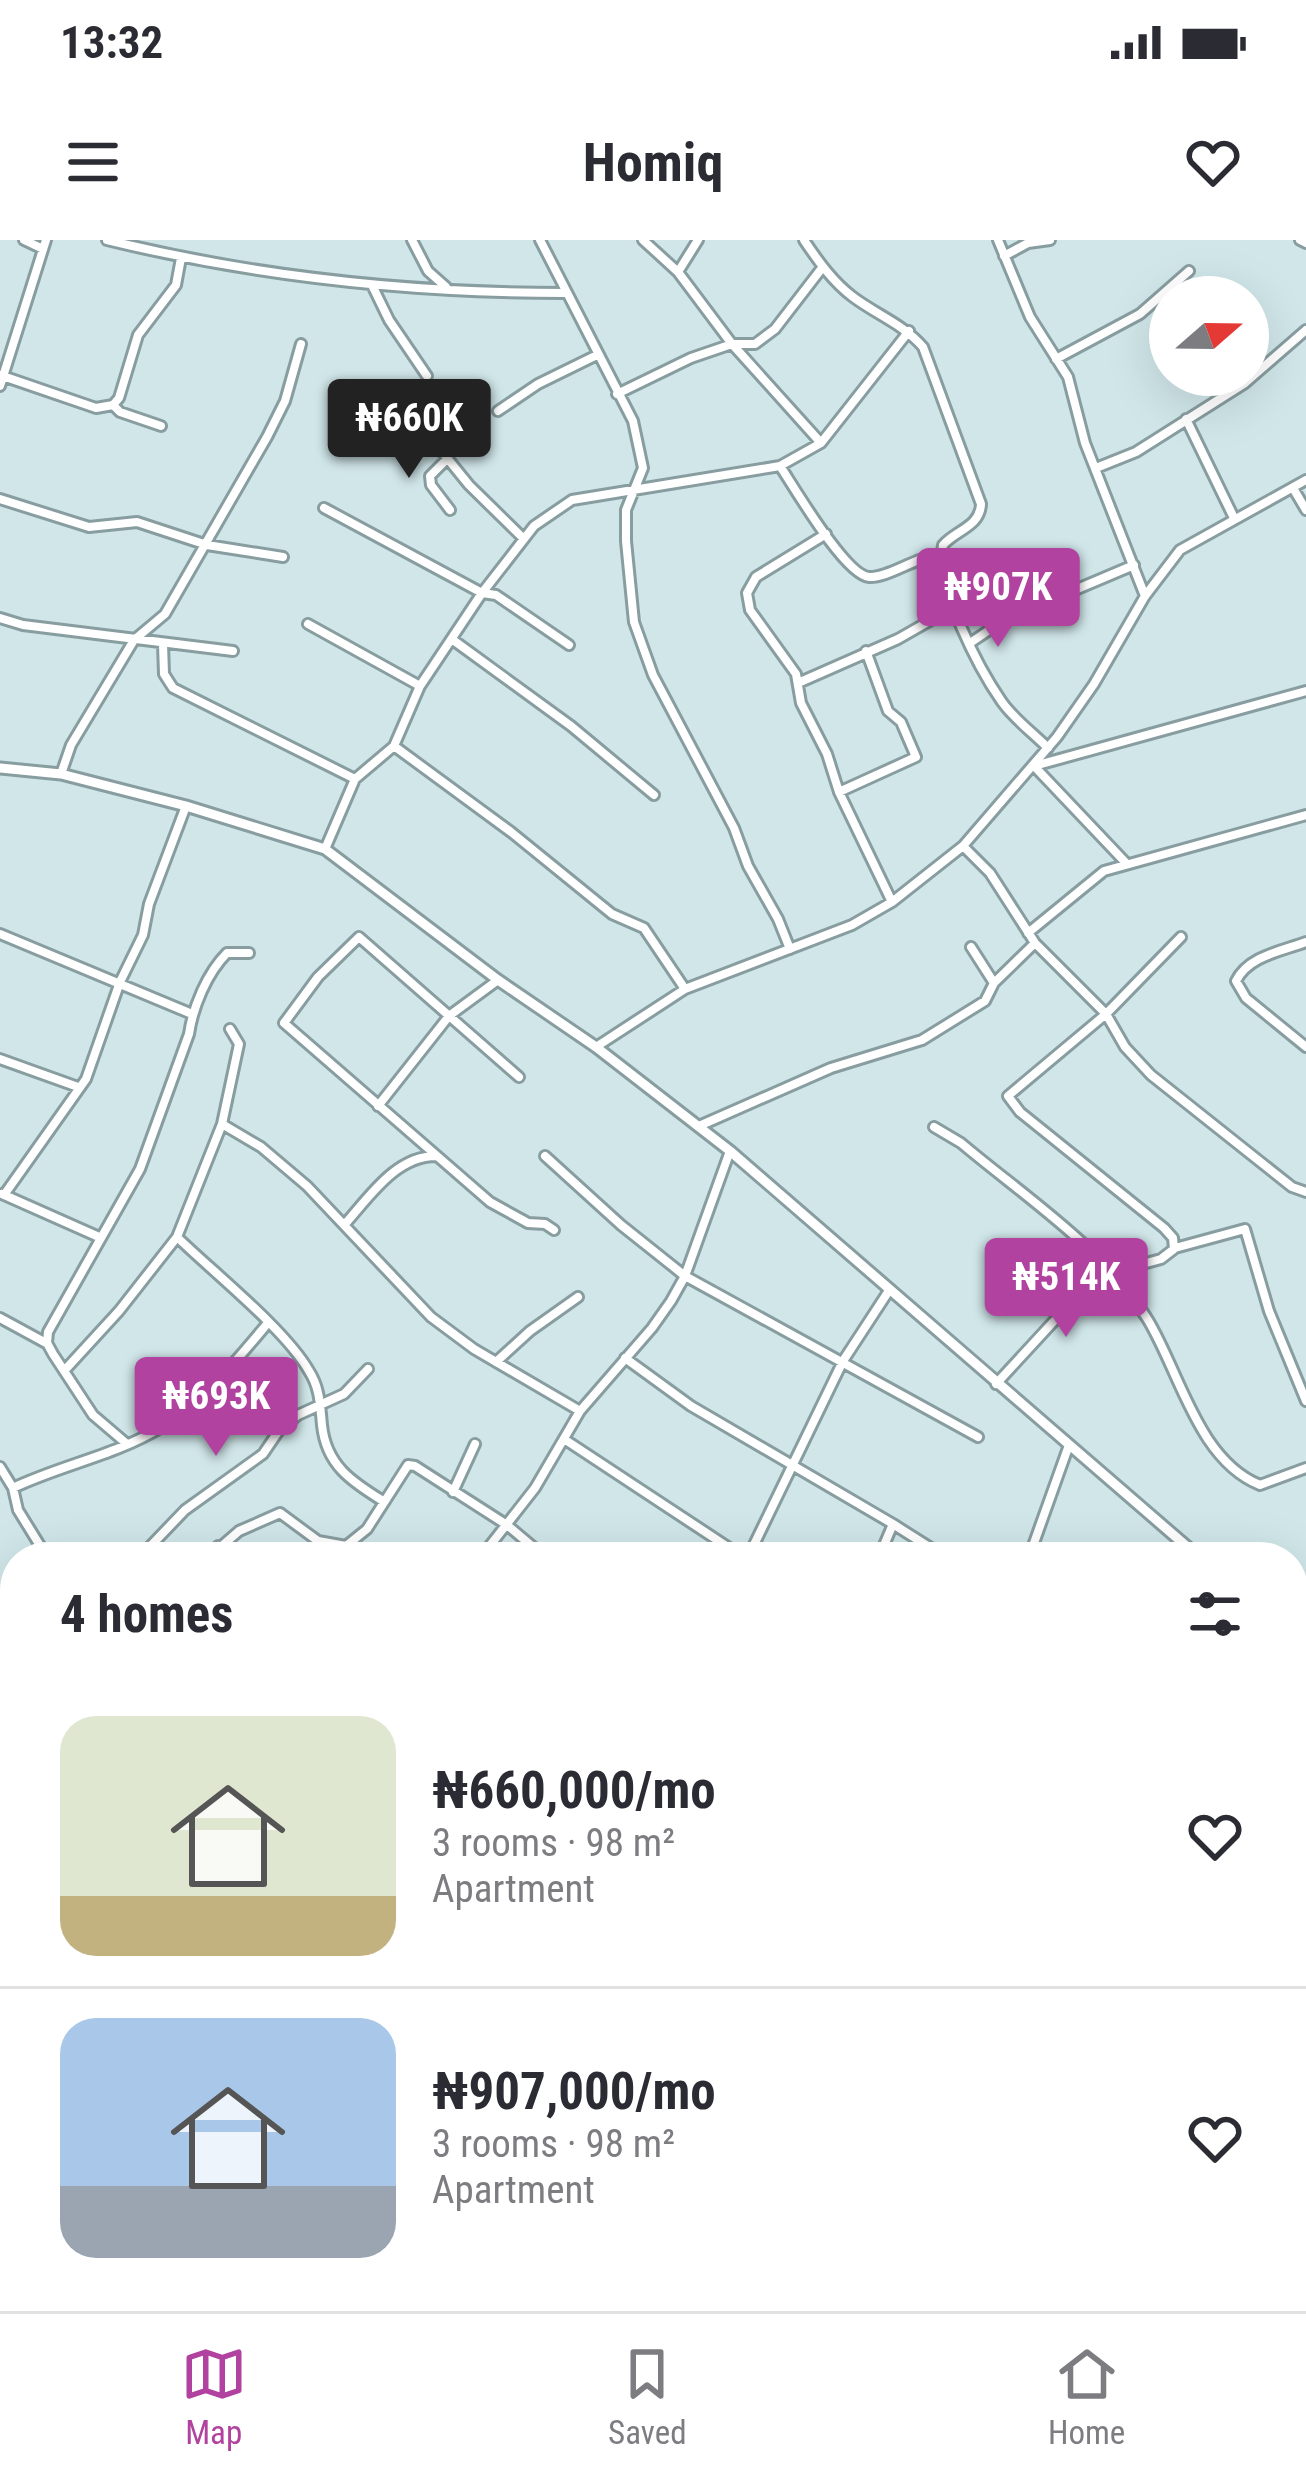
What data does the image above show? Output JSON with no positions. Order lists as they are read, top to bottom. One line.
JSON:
{"north":"right","page":{"status":"13:32","header":"Homiq","price":["₦660K","₦907K","₦514K","₦693K"],"heading":"4 homes","list":[{"name":"₦660,000/mo","note":"3 rooms · 98 m² · Apartment"},{"name":"₦907,000/mo","note":"3 rooms · 98 m² · Apartment"}],"tabs":["Map","Saved","Home"]}}
